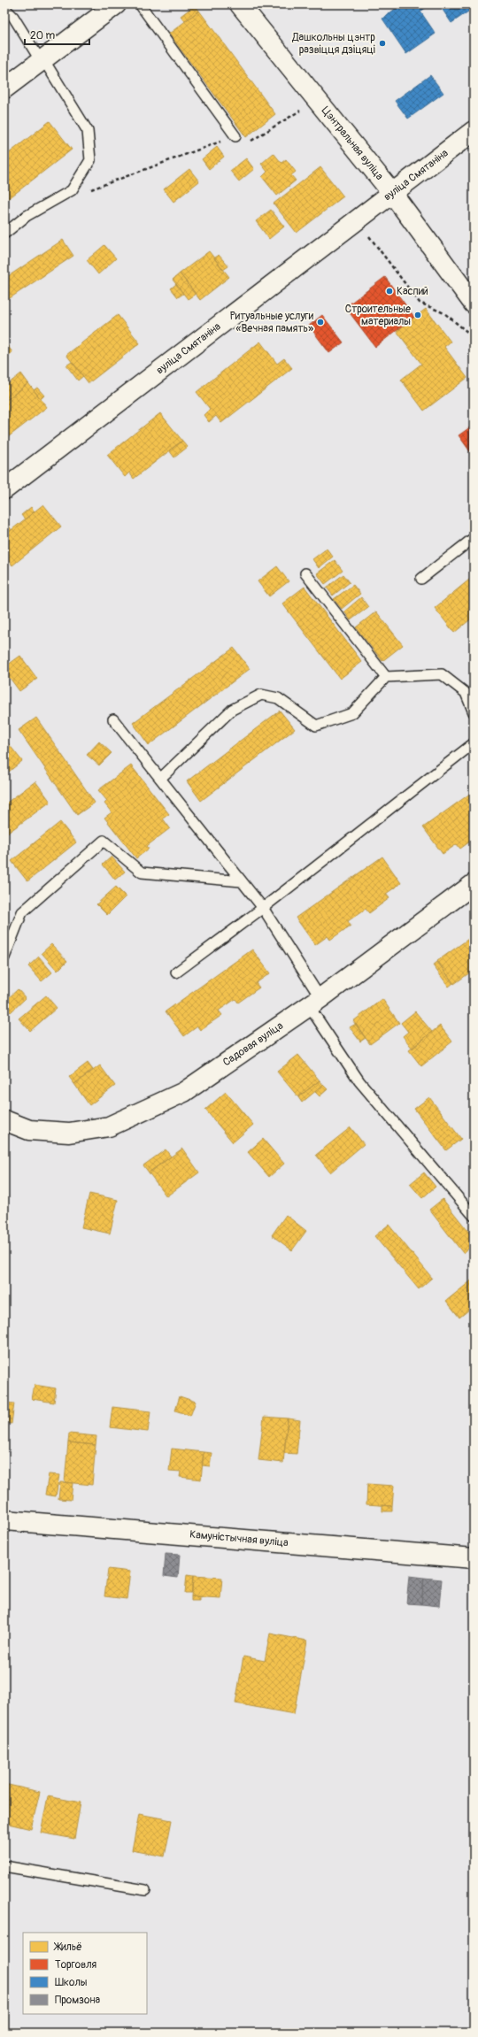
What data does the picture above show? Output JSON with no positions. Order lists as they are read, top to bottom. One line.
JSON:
{"streets":{"street":["Цэнтральная вуліца","вуліца Смятаніна","Садовая вуліца","Камуністычная вуліца"]},"crossings":[["Цэнтральная вуліца","вуліца Смятаніна"]],"places":["Дашкольны цэнтр развіцця дзіцяці","Каспий","Строительные материалы","Ритуальные услуги «Вечная память»"],"legend":["Жильё","Торговля","Школы","Промзона"],"scale_bar":"20 m"}
